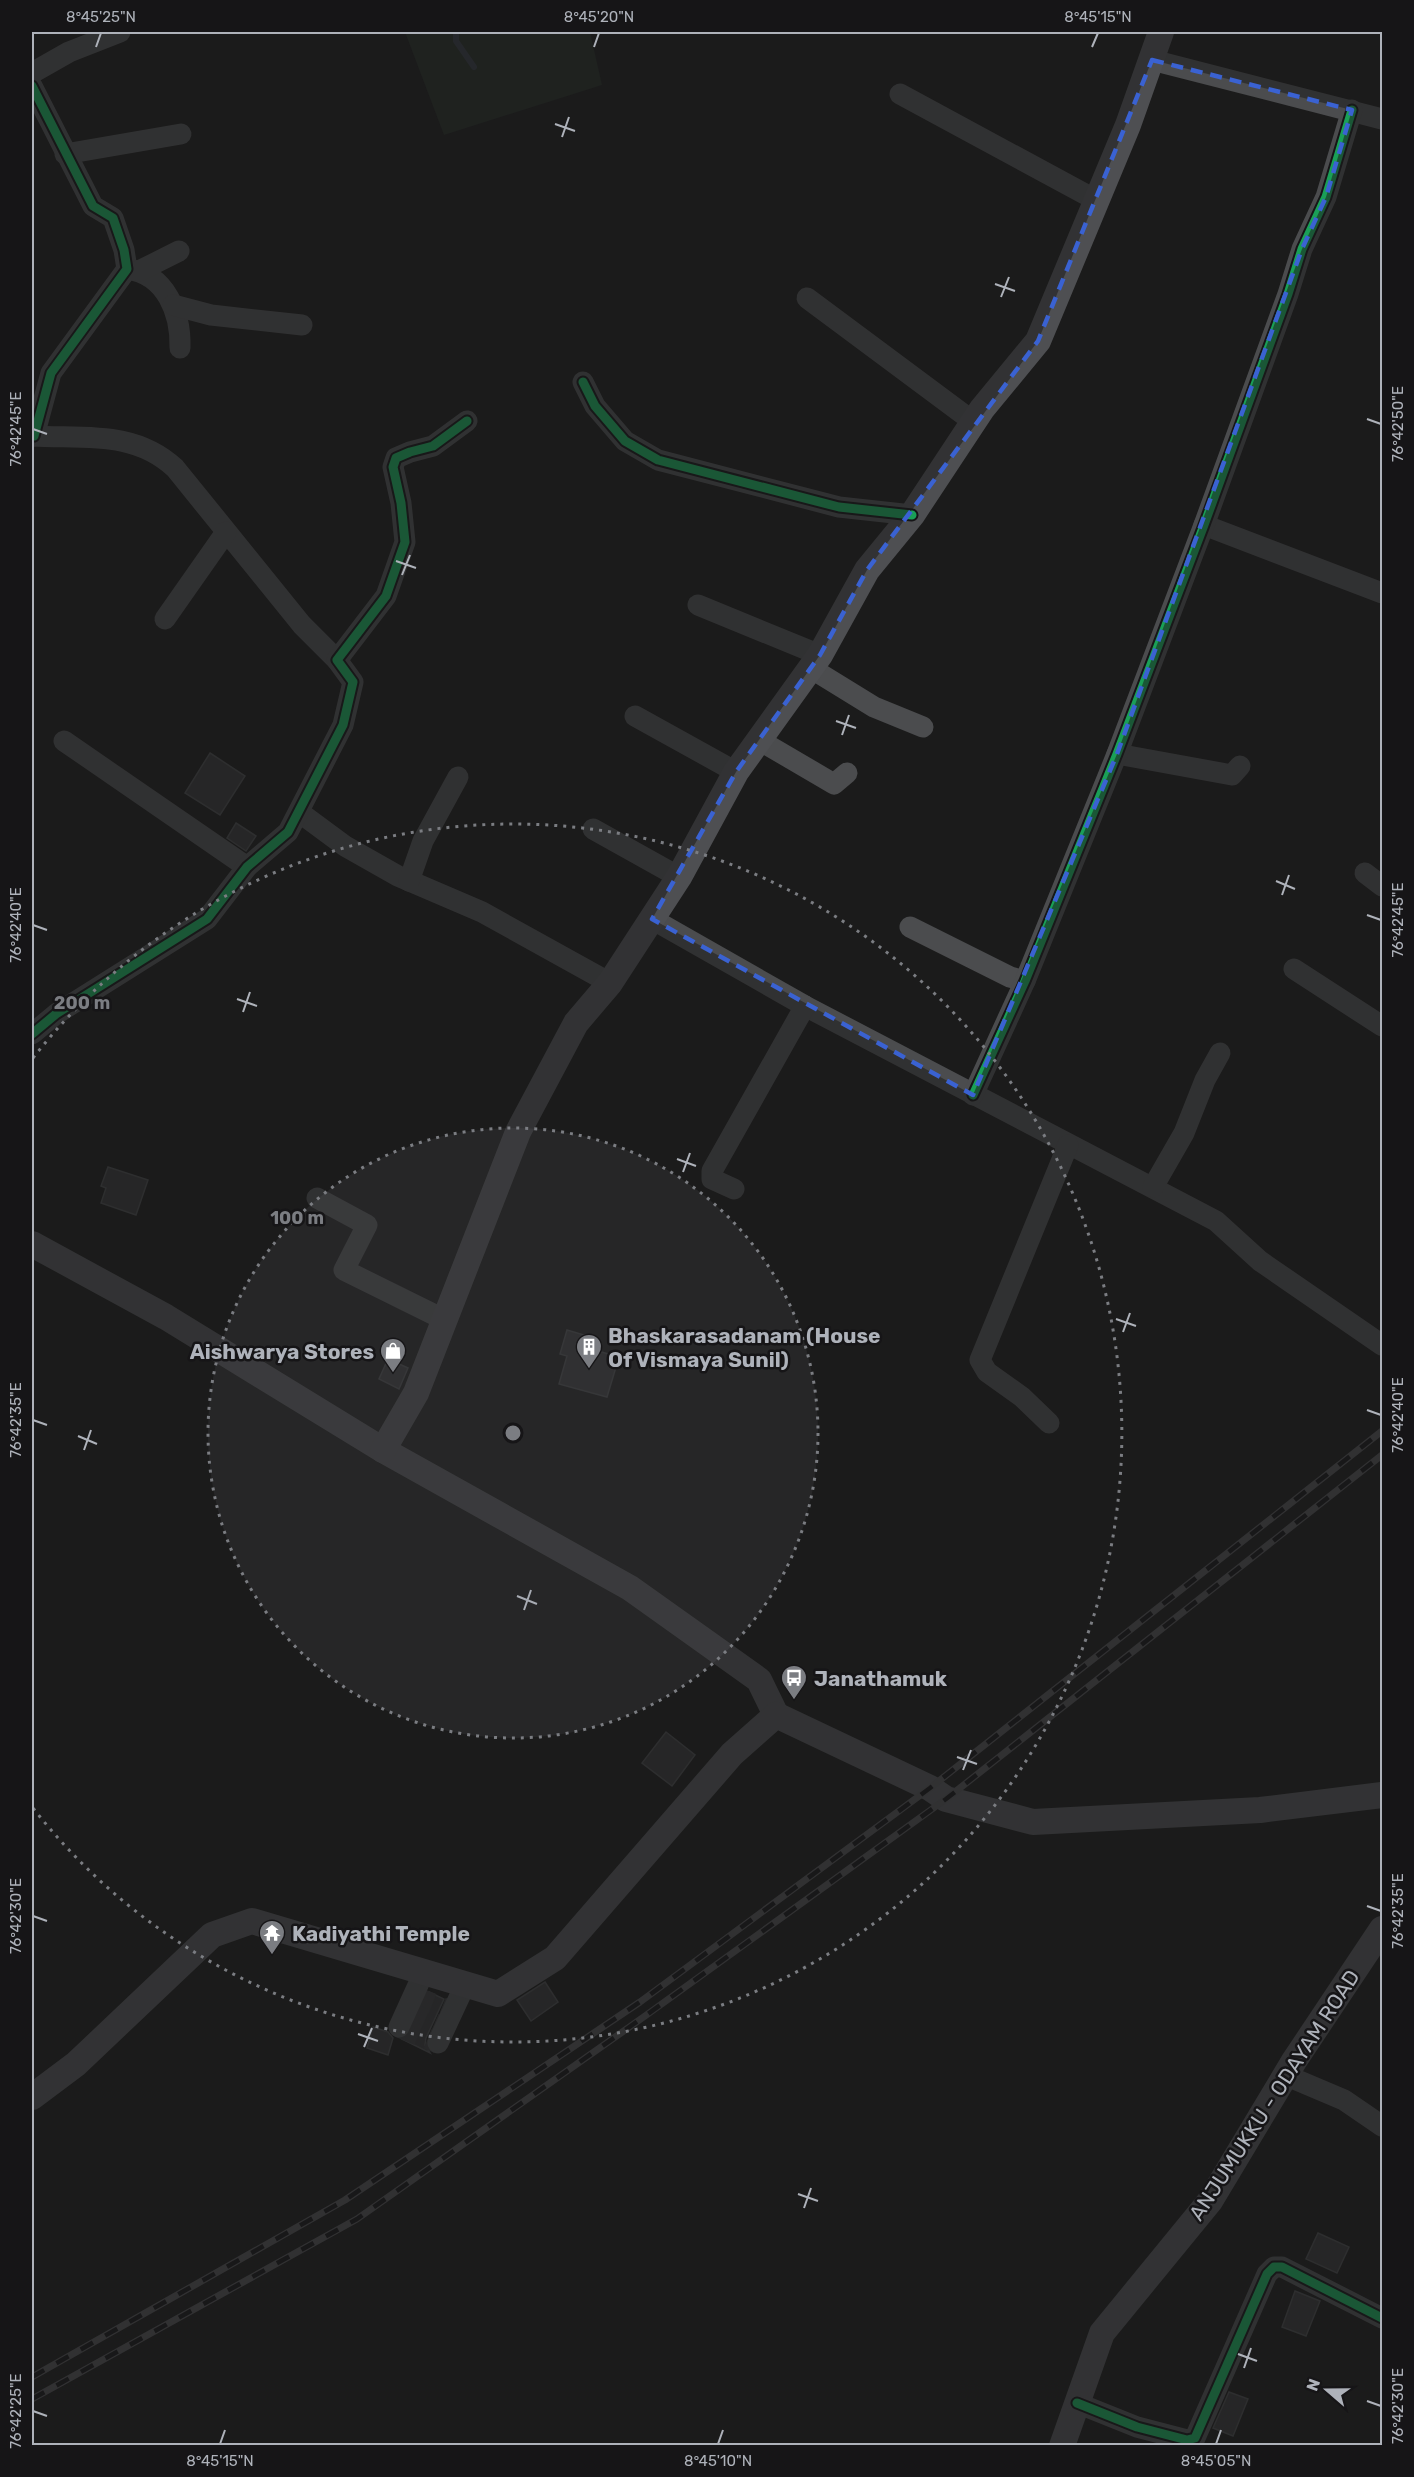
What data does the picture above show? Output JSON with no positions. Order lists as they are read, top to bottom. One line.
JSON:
{"streets":{"main road":["ANJUMUKKU - ODAYAM ROAD"]},"places":{"building":["Bhaskarasadanam (House Of Vismaya Sunil)"],"shop":["Aishwarya Stores"],"bus stop":["Janathamuk"],"temple":["Kadiyathi Temple"]},"north":"left","coordinates":["8°45'25\"N","8°45'20\"N","8°45'15\"N","76°42'50\"E","76°42'45\"E","76°42'40\"E","76°42'35\"E","76°42'30\"E","76°42'25\"E","8°45'10\"N","8°45'05\"N"],"rings":["200 m","100 m"]}
